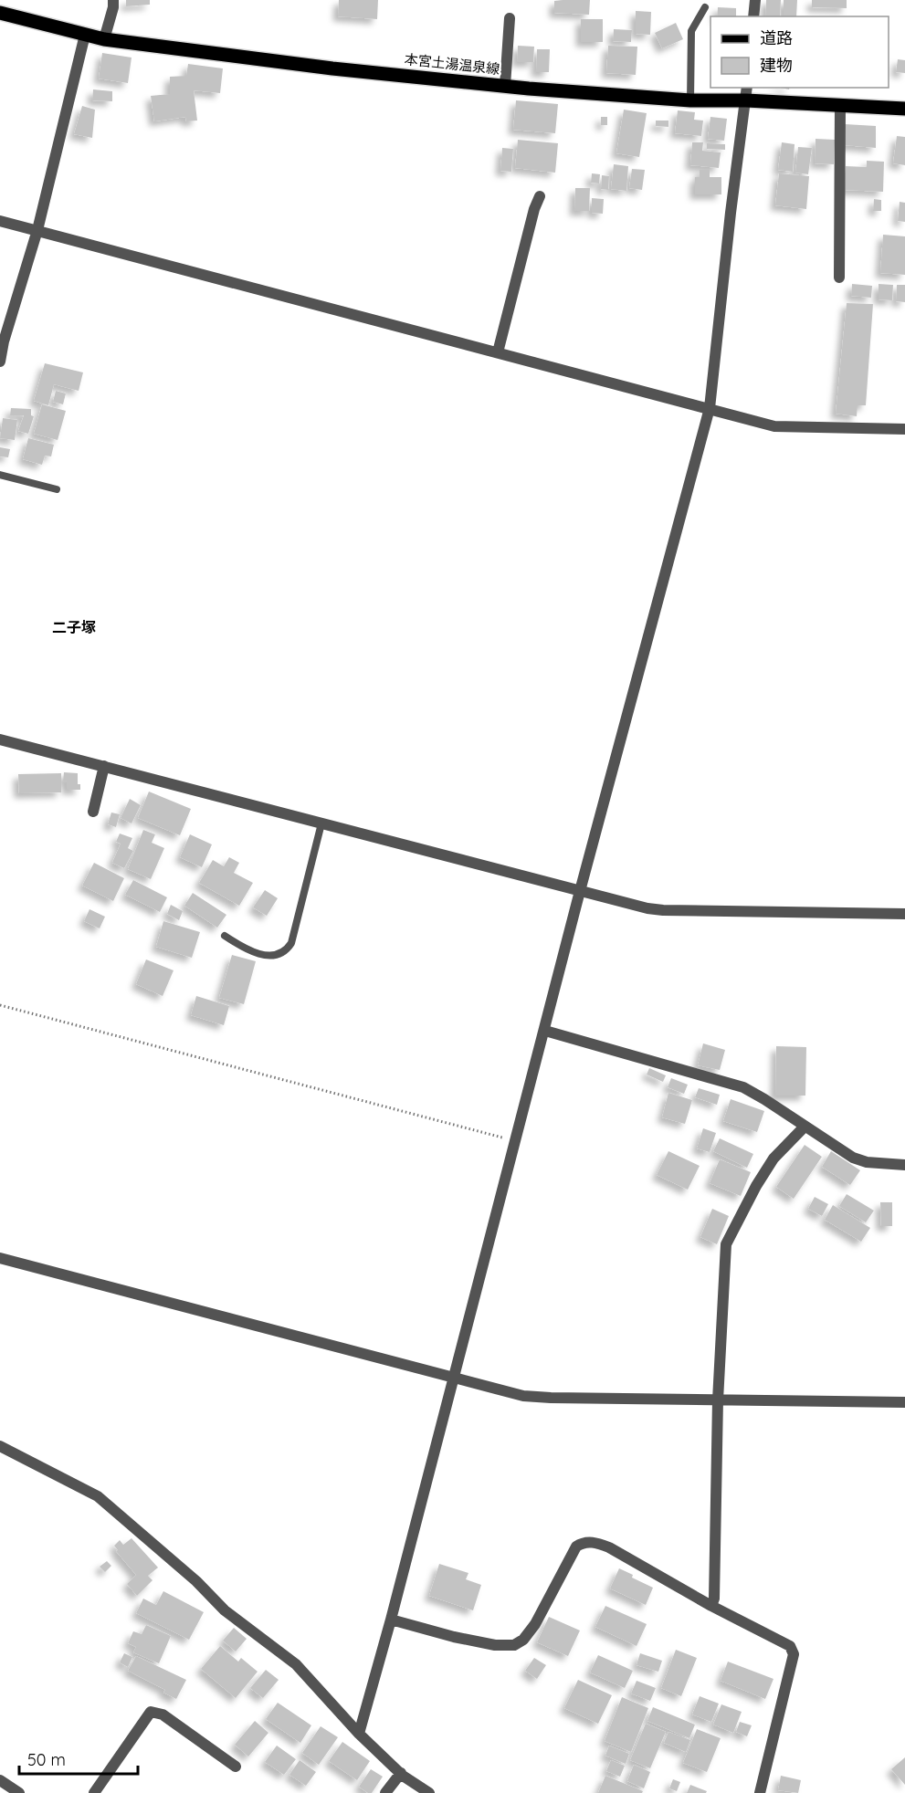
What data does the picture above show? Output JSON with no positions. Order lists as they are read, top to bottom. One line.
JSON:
{"streets":{"main road":["本宮土湯温泉線"]},"districts":["二子塚"],"legend":["道路","建物"],"scale_bar":"50 m"}
